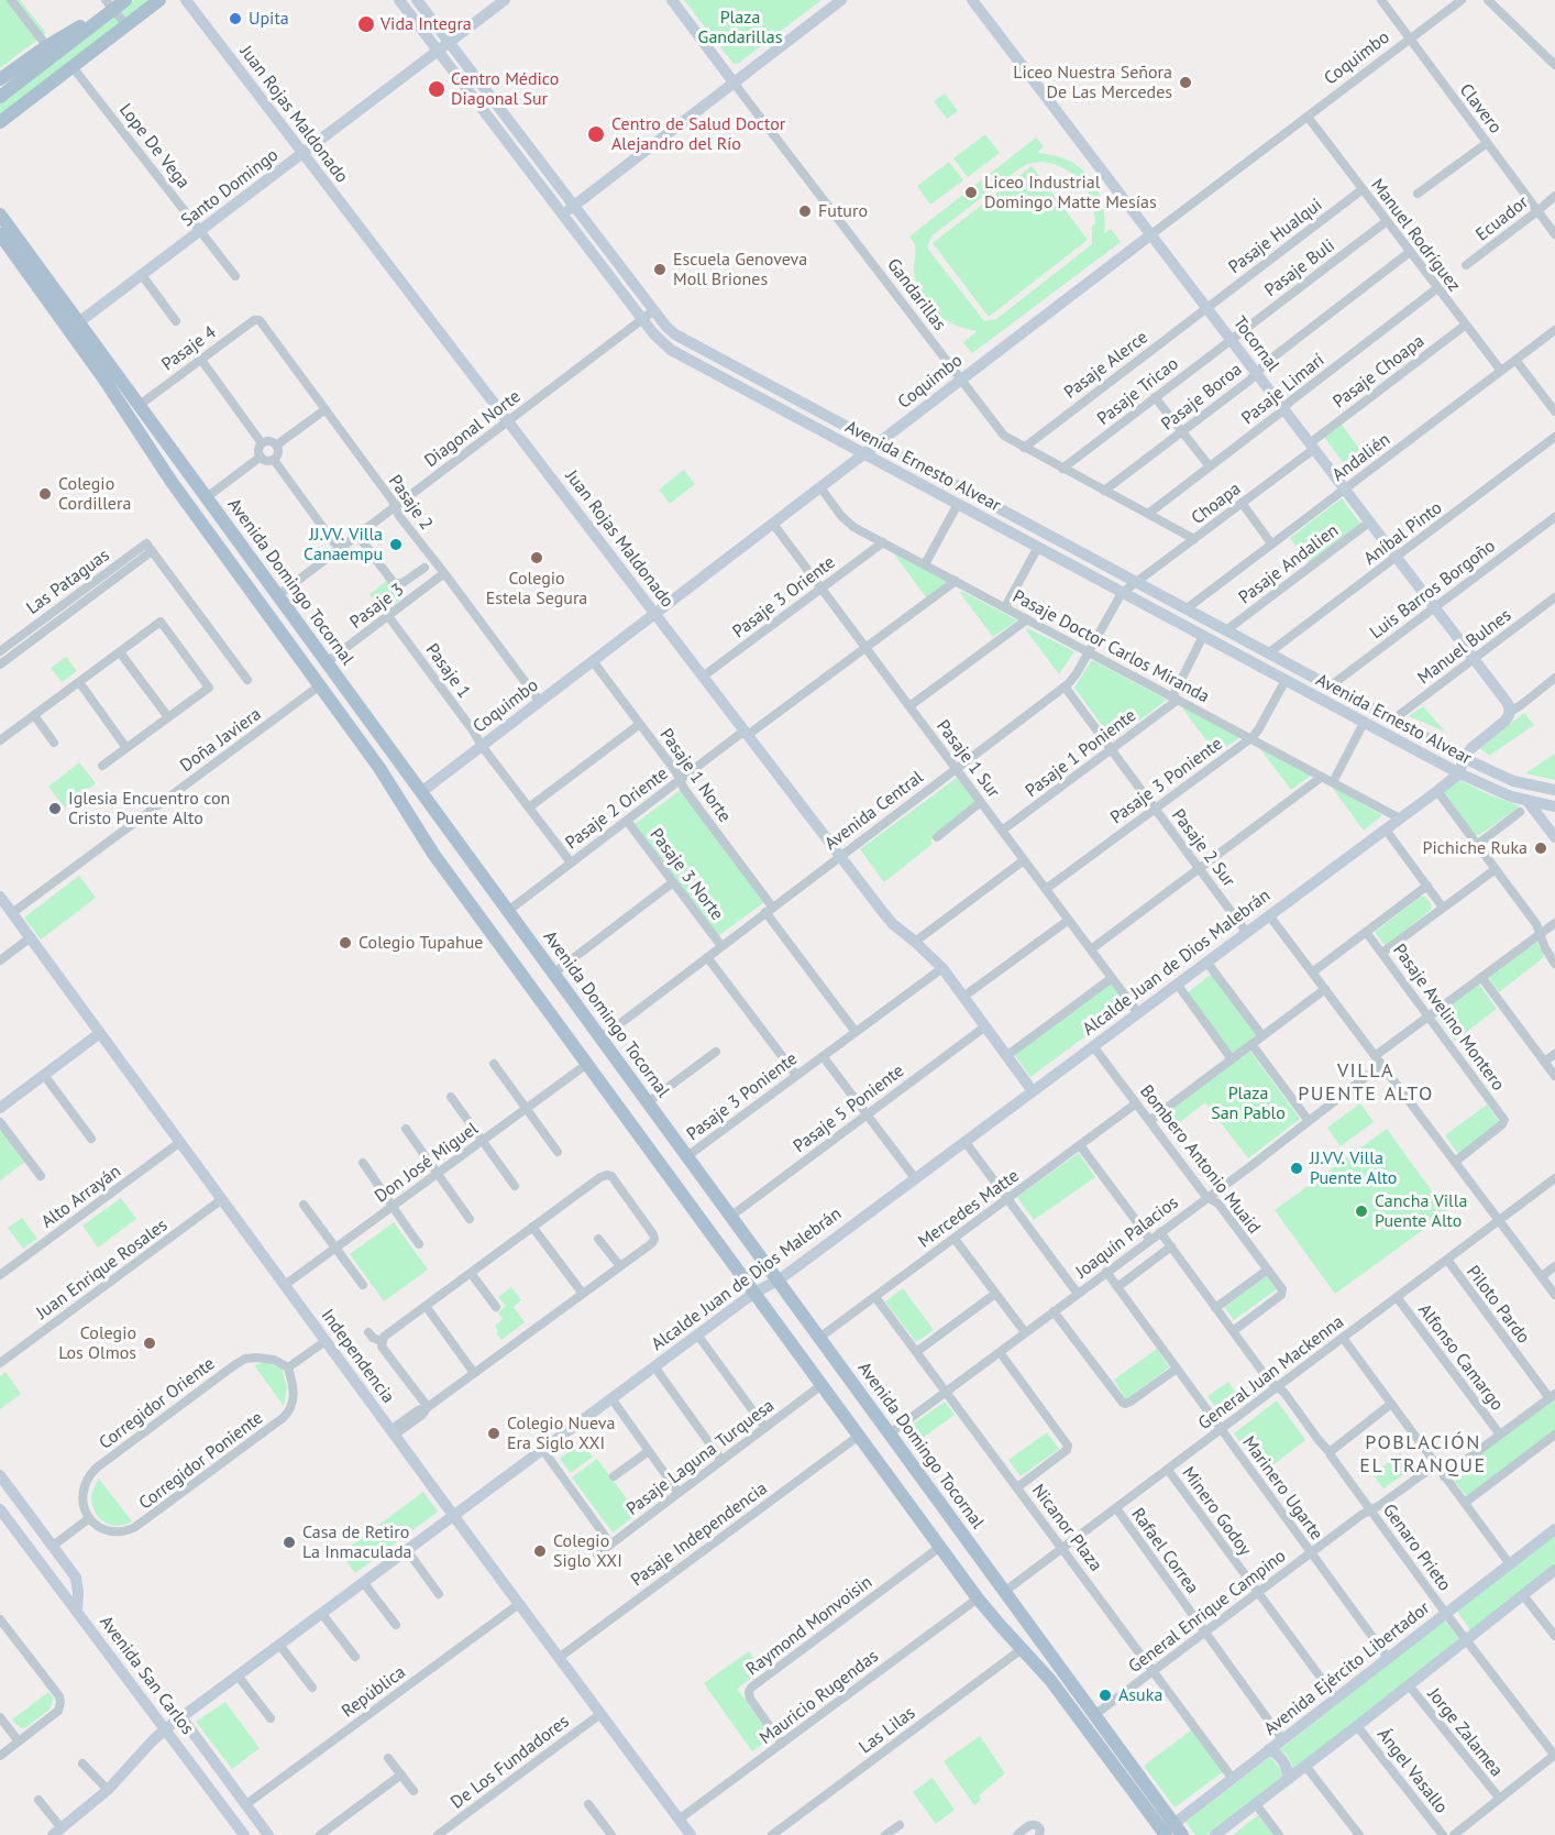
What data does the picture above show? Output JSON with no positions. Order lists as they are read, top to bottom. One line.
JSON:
{"streets":{"main road":["Avenida Domingo Tocornal"],"street":["Coquimbo","Clavero","Juan Rojas Maldonado","Lope De Vega","Santo Domingo","Ecuador","Manuel Rodríguez","Pasaje Hualqui","Pasaje Buli","Gandarillas","Tocornal","Pasaje 4","Pasaje Alerce","Pasaje Choapa","Pasaje Limarí","Pasaje Tricao","Pasaje Boroa","Diagonal Norte","Andalién","Avenida Ernesto Alvear","Pasaje 2","Choapa","Aníbal Pinto","Pasaje Andalien","Las Pataguas","Luis Barros Borgoño","Pasaje 3 Oriente","Pasaje 3","Pasaje Doctor Carlos Miranda","Manuel Bulnes","Pasaje 1","Doña Javiera","Pasaje 1 Poniente","Pasaje 1 Sur","Pasaje 1 Norte","Pasaje 3 Poniente","Pasaje 2 Oriente","Avenida Central","Pasaje 2 Sur","Pasaje 3 Norte","Alcalde Juan de Dios Malebrán","Pasaje Avelino Montero","Pasaje 5 Poniente","Bombero Antonio Muaid","Don José Miguel","Alto Arrayán","Mercedes Matte","Joaquín Palacios","Juan Enrique Rosales","Piloto Pardo","Independencia","Alfonso Camargo","General Juan Mackenna","Corregidor Oriente","Pasaje Laguna Turquesa","Corregidor Poniente","Marinero Ugarte","Minero Godoy","Nicanor Plaza","Pasaje Independencia","Genaro Prieto","Rafael Correa","General Enrique Campino","Raymond Monvoisin","Avenida Ejército Libertador","Avenida San Carlos","República","Mauricio Rugendas","Las Lilas","Jorge Zalamea","De Los Fundadores","Ángel Vasallo"]},"crossings":[["Coquimbo","Clavero"],["Coquimbo","Juan Rojas Maldonado"],["Coquimbo","Manuel Rodríguez"],["Coquimbo","Gandarillas"],["Coquimbo","Tocornal"],["Coquimbo","Avenida Ernesto Alvear"],["Coquimbo","Pasaje 2"],["Coquimbo","Avenida Domingo Tocornal"],["Coquimbo","Pasaje Doctor Carlos Miranda"],["Coquimbo","Pasaje 1"],["Coquimbo","Pasaje 1 Sur"],["Coquimbo","Pasaje 1 Norte"],["Clavero","Ecuador"],["Juan Rojas Maldonado","Santo Domingo"],["Juan Rojas Maldonado","Diagonal Norte"],["Juan Rojas Maldonado","Pasaje 3 Oriente"],["Juan Rojas Maldonado","Pasaje 3 Poniente"],["Juan Rojas Maldonado","Pasaje 2 Oriente"],["Juan Rojas Maldonado","Avenida Central"],["Juan Rojas Maldonado","Alcalde Juan de Dios Malebrán"],["Juan Rojas Maldonado","Pasaje 5 Poniente"],["Lope De Vega","Santo Domingo"],["Santo Domingo","Avenida Ernesto Alvear"],["Santo Domingo","Avenida Domingo Tocornal"],["Manuel Rodríguez","Pasaje Hualqui"],["Manuel Rodríguez","Pasaje Buli"],["Manuel Rodríguez","Pasaje Choapa"],["Manuel Rodríguez","Pasaje Limarí"],["Manuel Rodríguez","Pasaje Boroa"],["Manuel Rodríguez","Andalién"],["Pasaje Hualqui","Tocornal"],["Pasaje Hualqui","Pasaje Alerce"],["Pasaje Buli","Tocornal"],["Pasaje Buli","Pasaje Tricao"],["Gandarillas","Pasaje Alerce"],["Gandarillas","Pasaje Limarí"],["Gandarillas","Pasaje Tricao"],["Gandarillas","Pasaje Boroa"],["Gandarillas","Choapa"],["Tocornal","Pasaje Alerce"],["Tocornal","Pasaje Choapa"],["Tocornal","Pasaje Limarí"],["Tocornal","Pasaje Tricao"],["Tocornal","Pasaje Boroa"],["Tocornal","Andalién"],["Tocornal","Choapa"],["Tocornal","Aníbal Pinto"],["Tocornal","Pasaje Andalien"],["Tocornal","Luis Barros Borgoño"],["Tocornal","Manuel Bulnes"],["Pasaje 4","Pasaje 2"],["Pasaje 4","Avenida Domingo Tocornal"],["Pasaje Choapa","Choapa"],["Diagonal Norte","Avenida Ernesto Alvear"],["Diagonal Norte","Pasaje 2"],["Diagonal Norte","Avenida Domingo Tocornal"],["Andalién","Avenida Ernesto Alvear"],["Avenida Ernesto Alvear","Choapa"],["Avenida Ernesto Alvear","Aníbal Pinto"],["Avenida Ernesto Alvear","Pasaje Andalien"],["Avenida Ernesto Alvear","Luis Barros Borgoño"],["Avenida Ernesto Alvear","Manuel Bulnes"],["Avenida Ernesto Alvear","Pasaje 1 Poniente"],["Avenida Ernesto Alvear","Pasaje 3 Poniente"],["Avenida Ernesto Alvear","Avenida Central"],["Avenida Ernesto Alvear","Alcalde Juan de Dios Malebrán"],["Pasaje 2","Pasaje 3"],["Avenida Domingo Tocornal","Pasaje 3"],["Avenida Domingo Tocornal","Doña Javiera"],["Avenida Domingo Tocornal","Pasaje 3 Poniente"],["Avenida Domingo Tocornal","Pasaje 2 Oriente"],["Avenida Domingo Tocornal","Avenida Central"],["Avenida Domingo Tocornal","Alcalde Juan de Dios Malebrán"],["Avenida Domingo Tocornal","Pasaje 5 Poniente"],["Avenida Domingo Tocornal","Don José Miguel"],["Avenida Domingo Tocornal","Mercedes Matte"],["Avenida Domingo Tocornal","Joaquín Palacios"],["Avenida Domingo Tocornal","General Juan Mackenna"],["Avenida Domingo Tocornal","Pasaje Laguna Turquesa"],["Avenida Domingo Tocornal","Pasaje Independencia"],["Avenida Domingo Tocornal","General Enrique Campino"],["Avenida Domingo Tocornal","Raymond Monvoisin"],["Avenida Domingo Tocornal","Avenida Ejército Libertador"],["Avenida Domingo Tocornal","Mauricio Rugendas"],["Avenida Domingo Tocornal","Las Lilas"],["Pasaje 3 Oriente","Pasaje Doctor Carlos Miranda"],["Pasaje 3 Oriente","Pasaje 1 Sur"],["Pasaje 3","Pasaje 1"],["Pasaje Doctor Carlos Miranda","Pasaje 1 Poniente"],["Pasaje Doctor Carlos Miranda","Pasaje 3 Poniente"],["Pasaje Doctor Carlos Miranda","Pasaje 2 Oriente"],["Pasaje Doctor Carlos Miranda","Avenida Central"],["Pasaje Doctor Carlos Miranda","Alcalde Juan de Dios Malebrán"],["Pasaje 1","Pasaje 2 Oriente"],["Doña Javiera","Independencia"],["Pasaje 1 Poniente","Pasaje 1 Sur"],["Pasaje 1 Poniente","Pasaje 2 Sur"],["Pasaje 1 Sur","Pasaje 3 Poniente"],["Pasaje 1 Sur","Pasaje 2 Oriente"],["Pasaje 1 Sur","Avenida Central"],["Pasaje 1 Sur","Alcalde Juan de Dios Malebrán"],["Pasaje 1 Norte","Pasaje 3 Poniente"],["Pasaje 1 Norte","Pasaje 2 Oriente"],["Pasaje 1 Norte","Avenida Central"],["Pasaje 3 Poniente","Pasaje 2 Sur"],["Pasaje 2 Oriente","Pasaje 3 Norte"],["Avenida Central","Pasaje 2 Sur"],["Avenida Central","Pasaje 3 Norte"],["Pasaje 2 Sur","Alcalde Juan de Dios Malebrán"],["Alcalde Juan de Dios Malebrán","Bombero Antonio Muaid"],["Alcalde Juan de Dios Malebrán","Independencia"],["Alcalde Juan de Dios Malebrán","Avenida San Carlos"],["Bombero Antonio Muaid","Mercedes Matte"],["Bombero Antonio Muaid","Joaquín Palacios"],["Bombero Antonio Muaid","Genaro Prieto"],["Don José Miguel","Independencia"],["Alto Arrayán","Independencia"],["Mercedes Matte","Nicanor Plaza"],["Joaquín Palacios","Marinero Ugarte"],["Joaquín Palacios","Nicanor Plaza"],["Joaquín Palacios","Genaro Prieto"],["Juan Enrique Rosales","Independencia"],["Piloto Pardo","General Juan Mackenna"],["Independencia","Pasaje Independencia"],["Independencia","República"],["Independencia","Mauricio Rugendas"],["Independencia","De Los Fundadores"],["Alfonso Camargo","General Juan Mackenna"],["General Juan Mackenna","Marinero Ugarte"],["General Juan Mackenna","Minero Godoy"],["General Juan Mackenna","Nicanor Plaza"],["General Juan Mackenna","Genaro Prieto"],["General Juan Mackenna","Rafael Correa"],["Corregidor Oriente","Corregidor Poniente"],["Marinero Ugarte","General Enrique Campino"],["Marinero Ugarte","Avenida Ejército Libertador"],["Minero Godoy","General Enrique Campino"],["Minero Godoy","Avenida Ejército Libertador"],["Nicanor Plaza","General Enrique Campino"],["Nicanor Plaza","Avenida Ejército Libertador"],["Genaro Prieto","General Enrique Campino"],["Genaro Prieto","Avenida Ejército Libertador"],["Rafael Correa","General Enrique Campino"],["Rafael Correa","Avenida Ejército Libertador"],["Raymond Monvoisin","Mauricio Rugendas"],["Avenida San Carlos","República"]],"districts":["VILLA PUENTE ALTO","POBLACIÓN EL TRANQUE"],"parks":["Plaza Gandarillas","Plaza San Pablo"],"places":["Upita","Vida Integra","Liceo Nuestra Señora De Las Mercedes","Centro Médico Diagonal Sur","Centro de Salud Doctor Alejandro del Río","Liceo Industrial Domingo Matte Mesías","Futuro","Escuela Genoveva Moll Briones","Colegio Cordillera","JJ.VV. Villa Canaempu","Colegio Estela Segura","Iglesia Encuentro con Cristo Puente Alto","Pichiche Ruka","Colegio Tupahue","JJ.VV. Villa Puente Alto","Cancha Villa Puente Alto","Colegio Los Olmos","Colegio Nueva Era Siglo XXI","Casa de Retiro La Inmaculada","Colegio Siglo XXI","Asuka"]}
